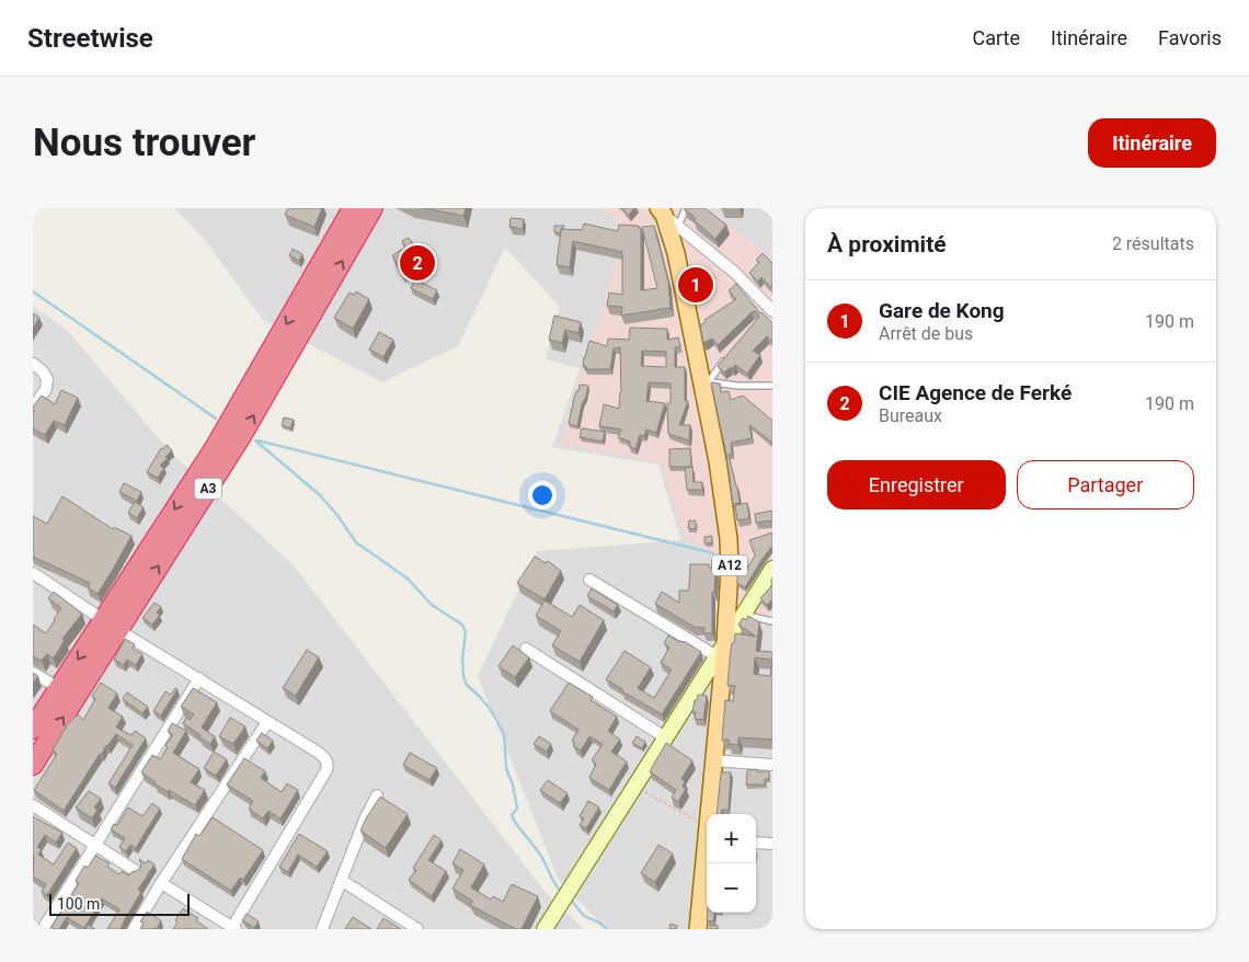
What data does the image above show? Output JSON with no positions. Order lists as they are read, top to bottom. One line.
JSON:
{"streets":{"highway":["A3"],"main road":["A12"]},"scale_bar":"100 m","page":{"header":"Streetwise","nav":["Carte","Itinéraire","Favoris"],"buttons":["Itinéraire",["Enregistrer","Partager"]],"title":"Nous trouver","heading":["À proximité","2 résultats"],"pins":["2","1"],"list":[{"mark":"1","name":"Gare de Kong","note":"Arrêt de bus","value":"190 m"},{"mark":"2","name":"CIE Agence de Ferké","note":"Bureaux","value":"190 m"}],"map_buttons":["+","−"],"scale":"100 m"}}
